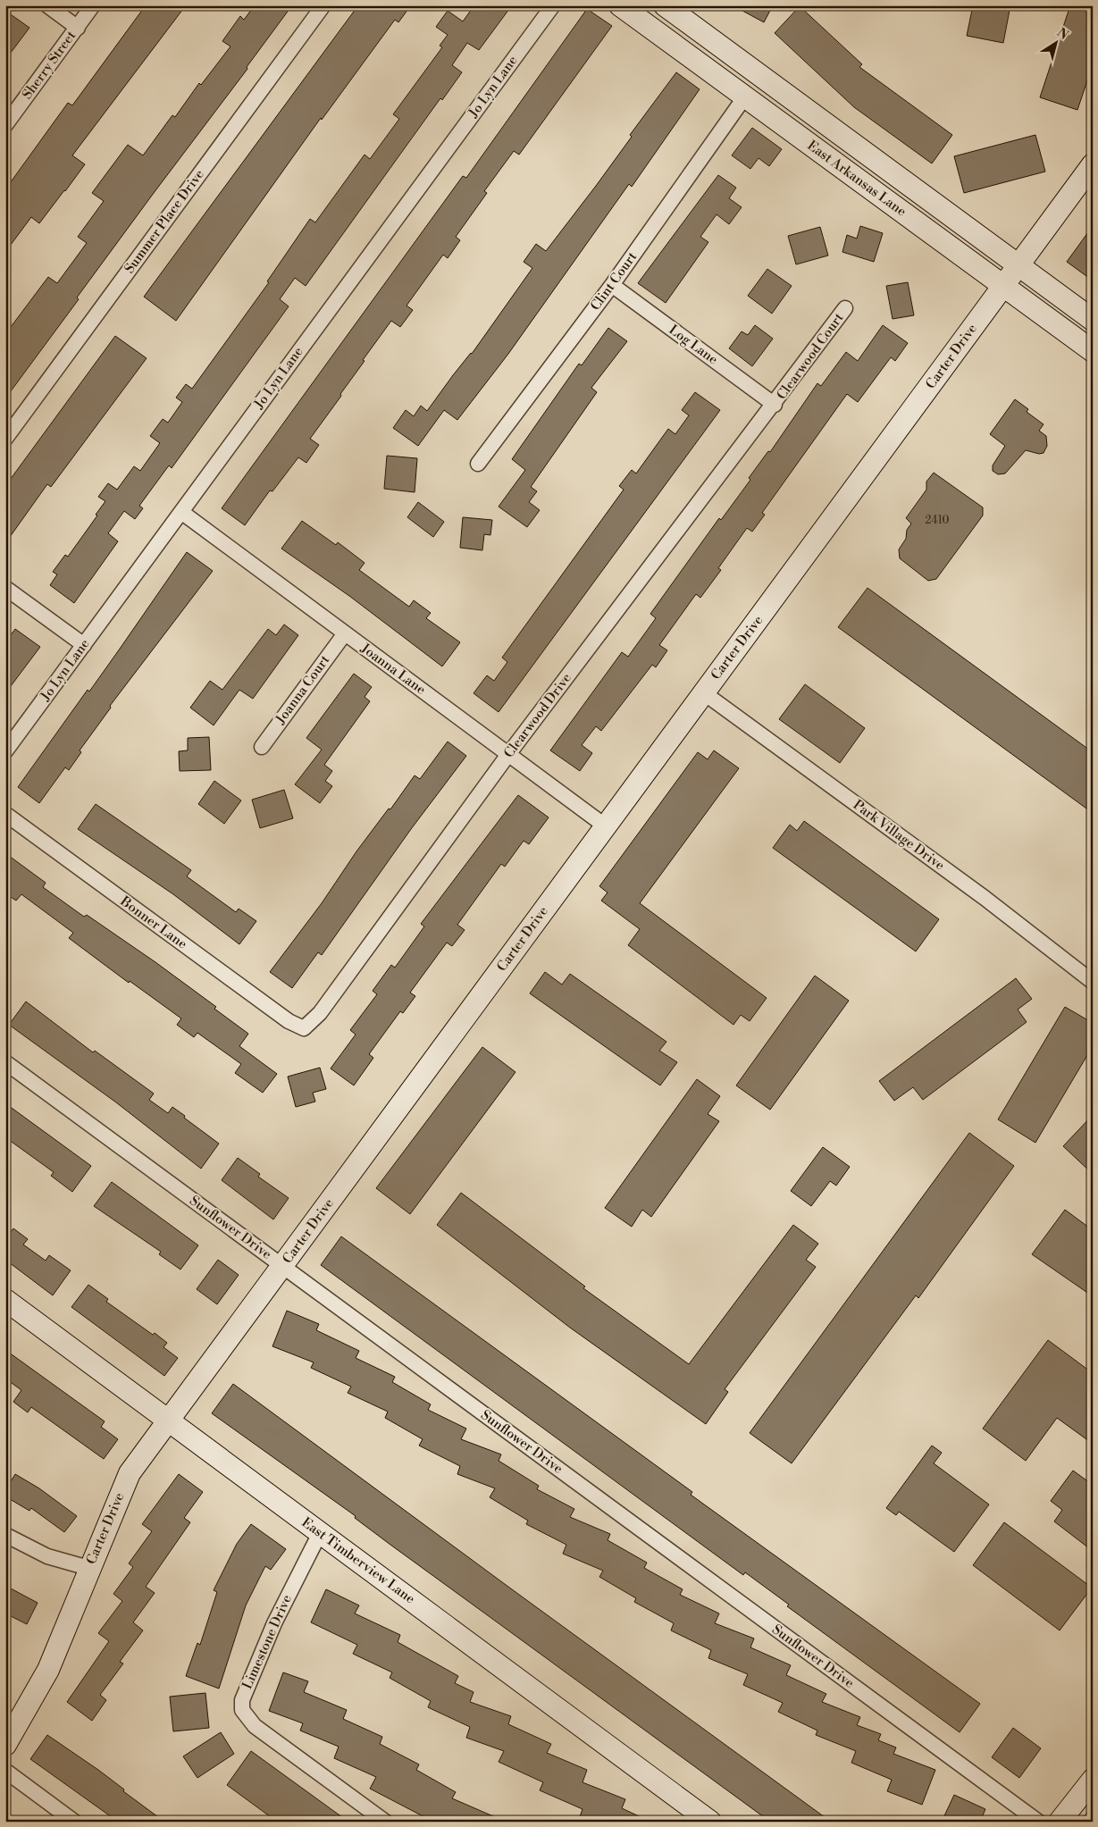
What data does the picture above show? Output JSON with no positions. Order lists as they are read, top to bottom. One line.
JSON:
{"streets":{"street":["Sherry Street","Jo Lyn Lane","East Arkansas Lane","Summer Place Drive","Clint Court","Log Lane","Clearwood Court","Carter Drive","Joanna Lane","Joanna Court","Clearwood Drive","Park Village Drive","Bonner Lane","Sunflower Drive","East Timberview Lane","Limestone Drive"]},"crossings":[["Jo Lyn Lane","Joanna Lane"],["East Arkansas Lane","Clint Court"],["East Arkansas Lane","Carter Drive"],["Clint Court","Log Lane"],["Log Lane","Clearwood Court"],["Log Lane","Clearwood Drive"],["Clearwood Court","Clearwood Drive"],["Carter Drive","Joanna Lane"],["Carter Drive","Park Village Drive"],["Carter Drive","Sunflower Drive"],["Carter Drive","East Timberview Lane"],["Joanna Lane","Joanna Court"],["Joanna Lane","Clearwood Drive"],["Clearwood Drive","Bonner Lane"],["East Timberview Lane","Limestone Drive"]],"house_numbers":["2410"],"north":"top right"}
